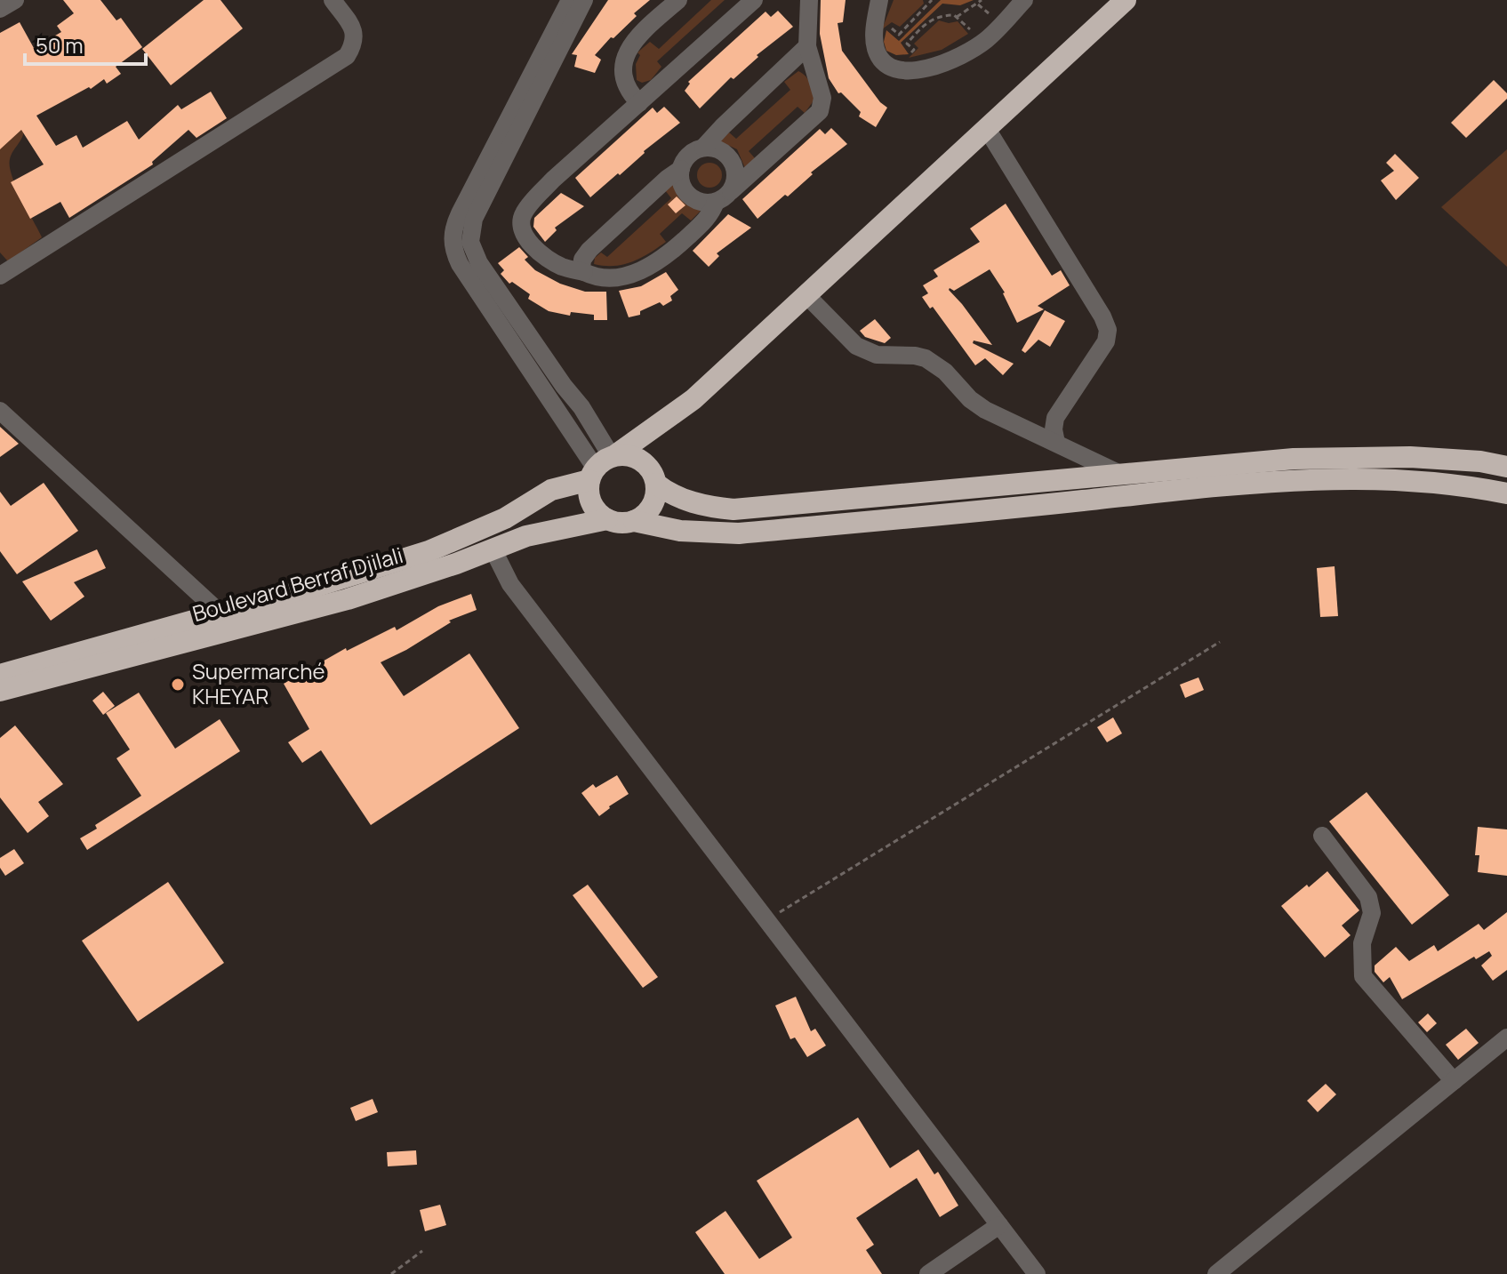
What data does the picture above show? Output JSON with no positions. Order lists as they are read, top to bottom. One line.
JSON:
{"streets":{"highway":["Boulevard Berraf Djilali"]},"places":["Supermarché KHEYAR"],"scale_bar":"50 m"}
